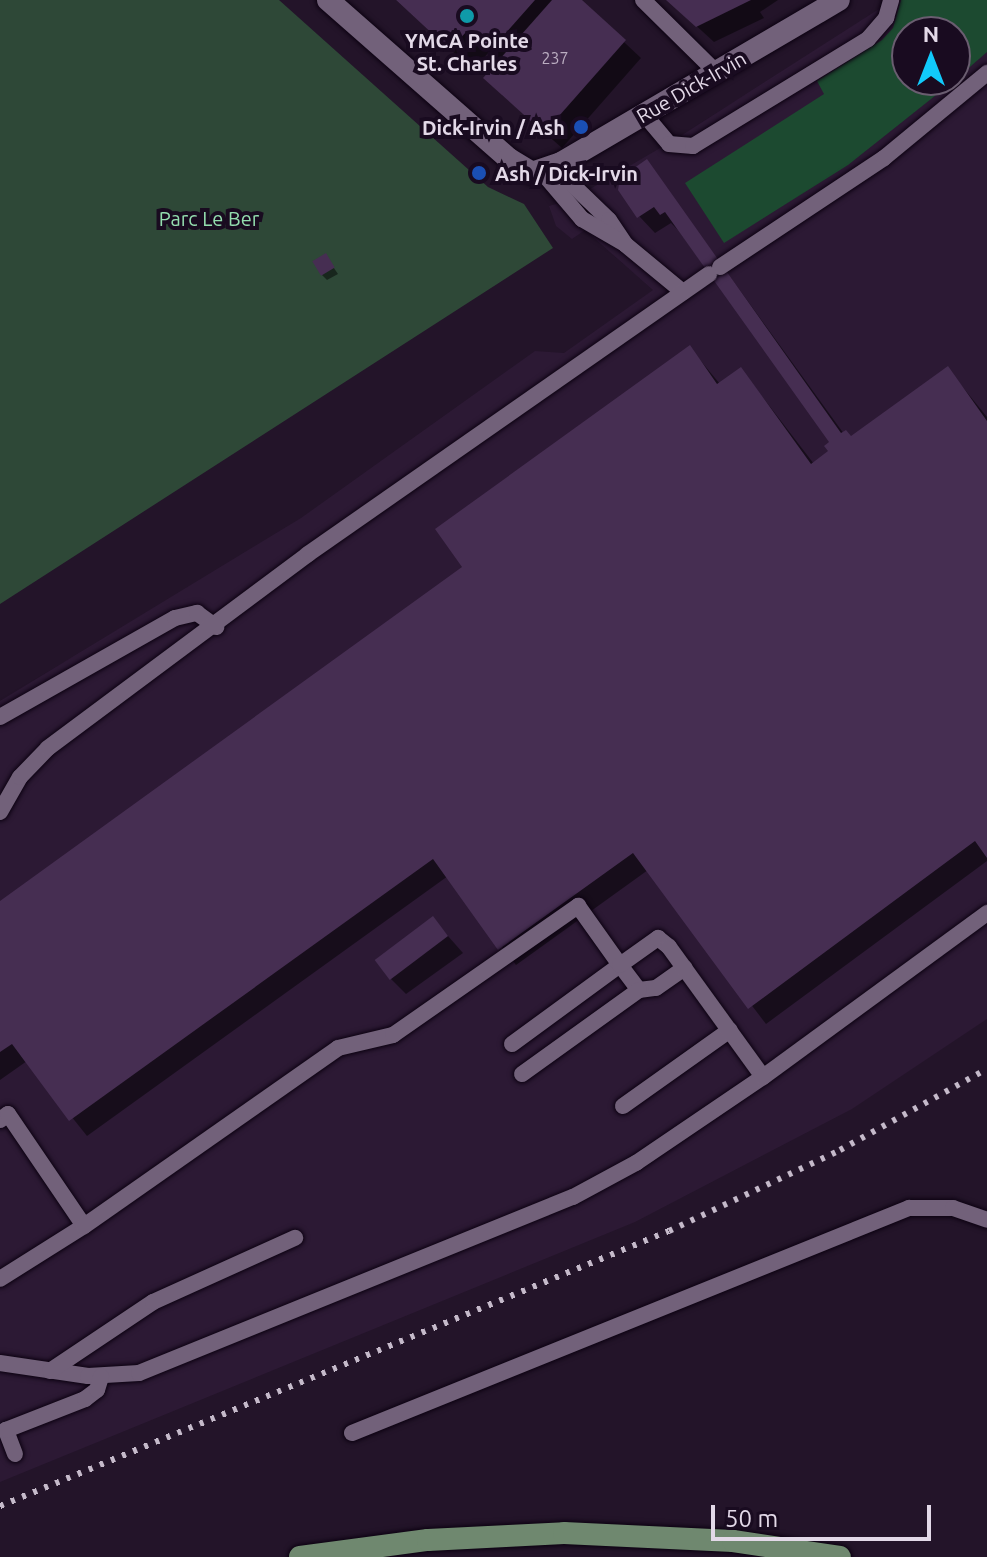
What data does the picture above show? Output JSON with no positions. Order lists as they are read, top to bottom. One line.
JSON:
{"streets":{"street":["Rue Dick-Irvin"]},"parks":["Parc Le Ber"],"places":["YMCA Pointe St. Charles","Dick-Irvin / Ash","Ash / Dick-Irvin"],"house_numbers":["237"],"scale_bar":"50 m","north":"top"}
